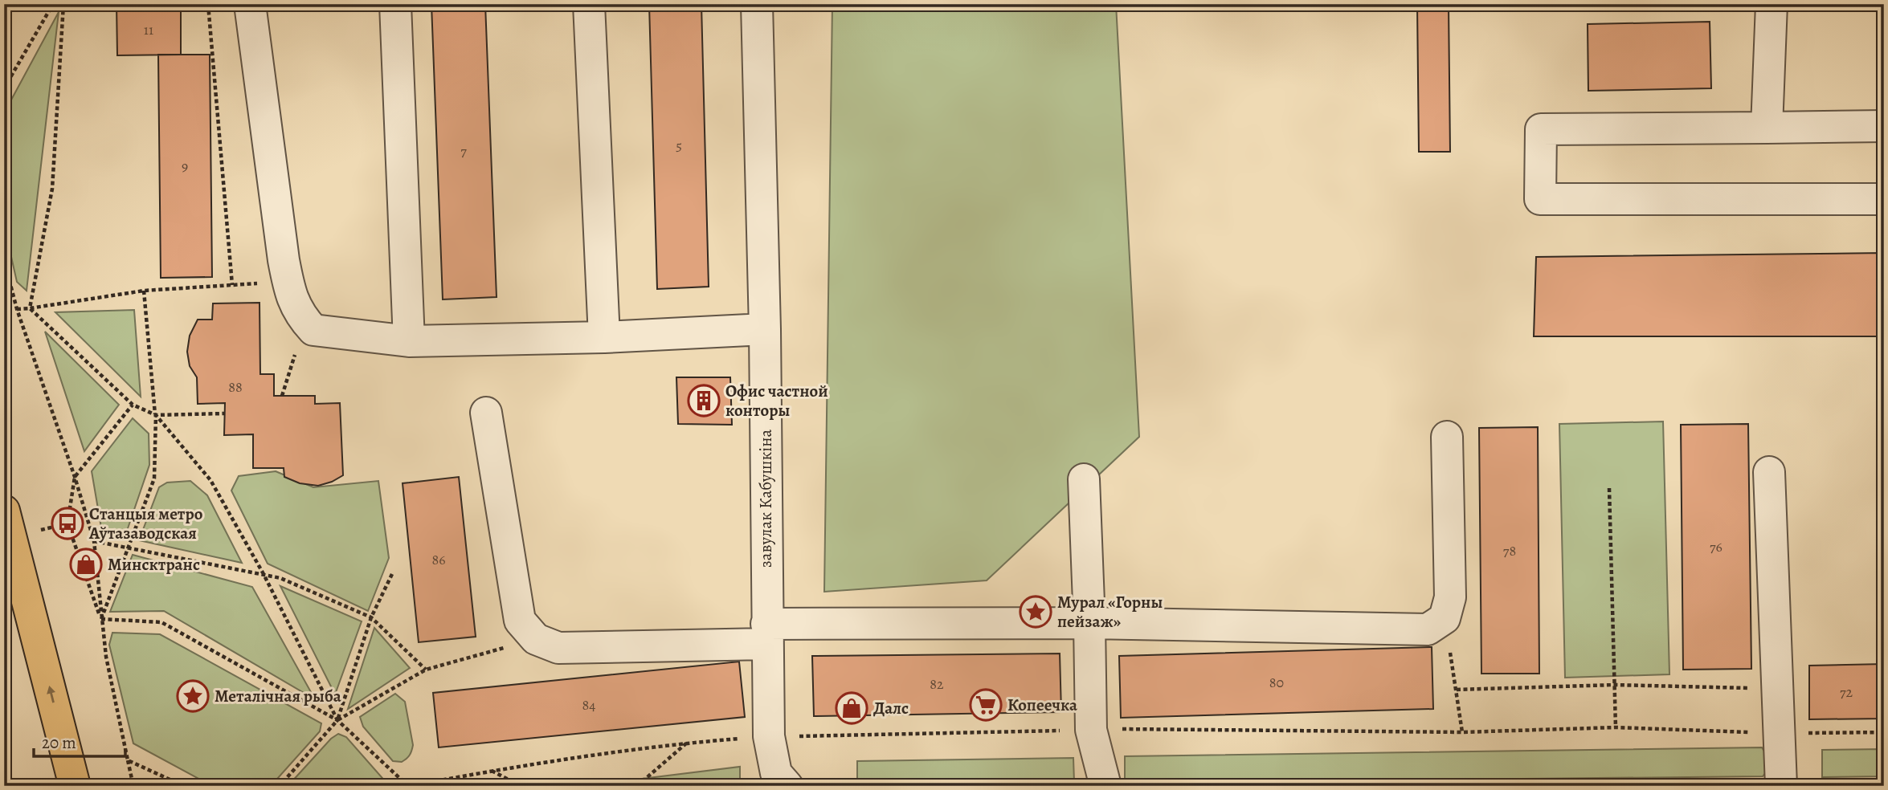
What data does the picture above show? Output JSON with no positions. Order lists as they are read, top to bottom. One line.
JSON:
{"streets":{"street":["завулак Кабушкіна"]},"places":{"building":["Офис частной конторы"],"bus stop":["Станцыя метро Аўтазаводская"],"shop":["Минсктранс","Далс"],"place":["Мурал «Горны пейзаж»","Металічная рыба"],"supermarket":["Копеечка"]},"house_numbers":["11","5","7","9","88","76","78","86","80","82","72","84"],"scale_bar":"20 m"}
